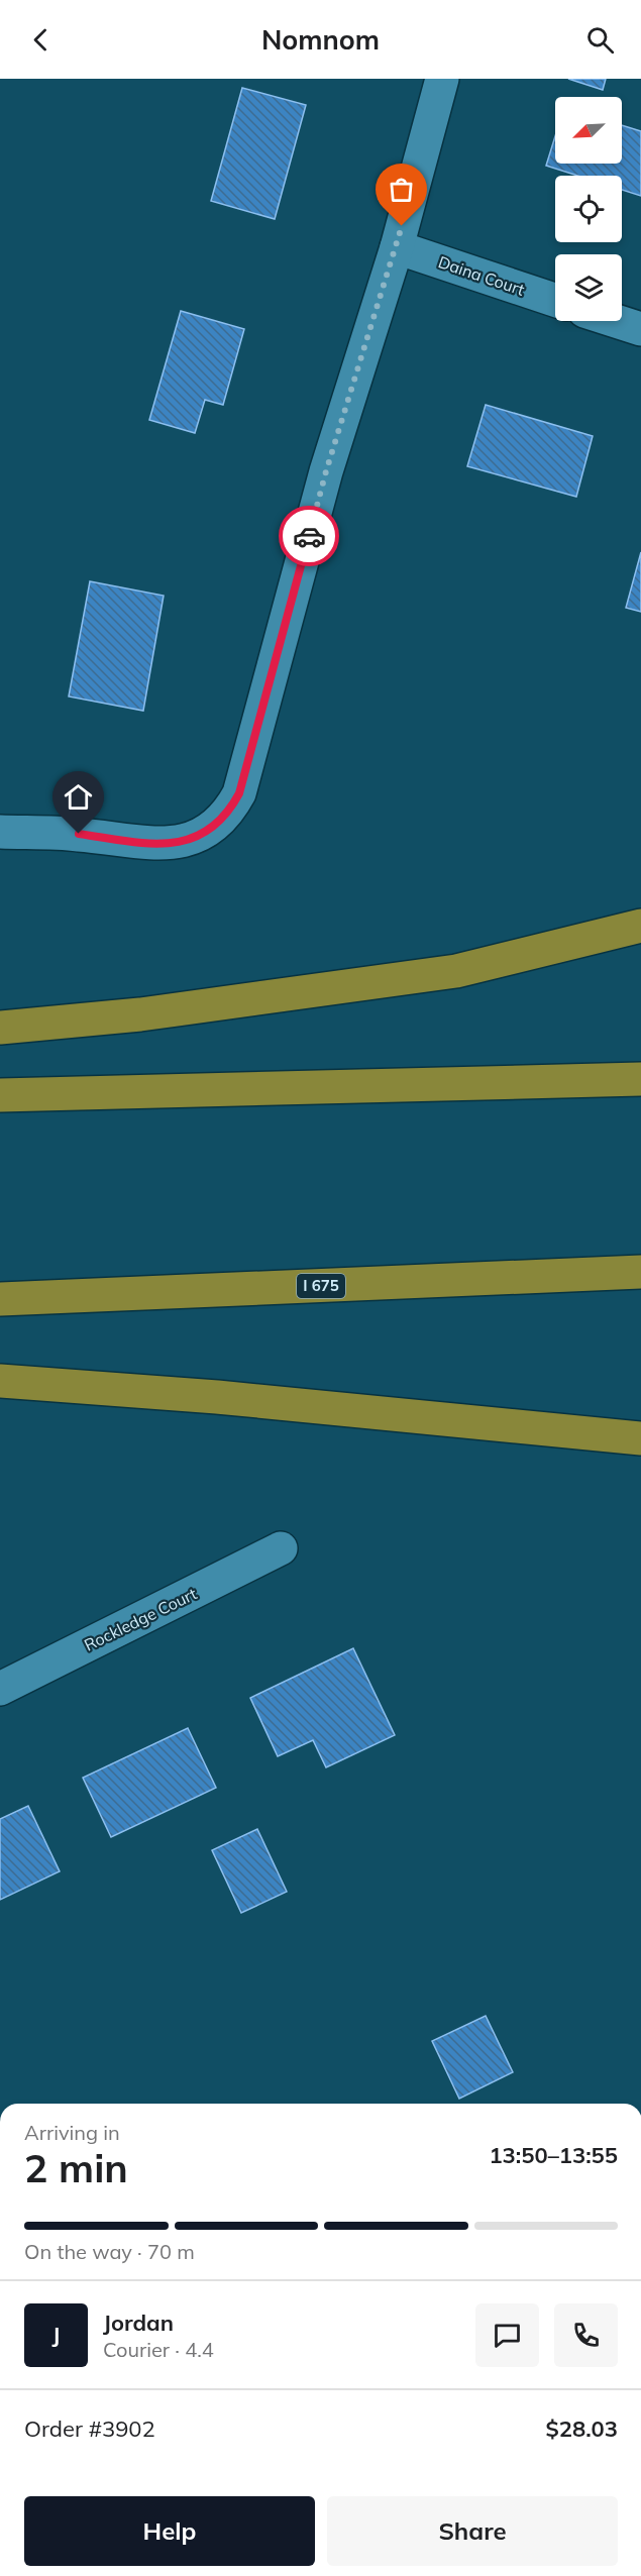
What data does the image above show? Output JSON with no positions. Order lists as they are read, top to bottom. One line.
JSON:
{"streets":{"highway":["I 675"],"street":["Daina Court","Rockledge Court"]},"north":"bottom left","page":{"header":"Nomnom","heading":["2 min","Arriving in","13:50–13:55"],"panel":["Jordan","Courier · 4.4","Order #3902","$28.03"],"bar":"On the way · 70 m","round":"J","buttons":["Help","Share"]}}
